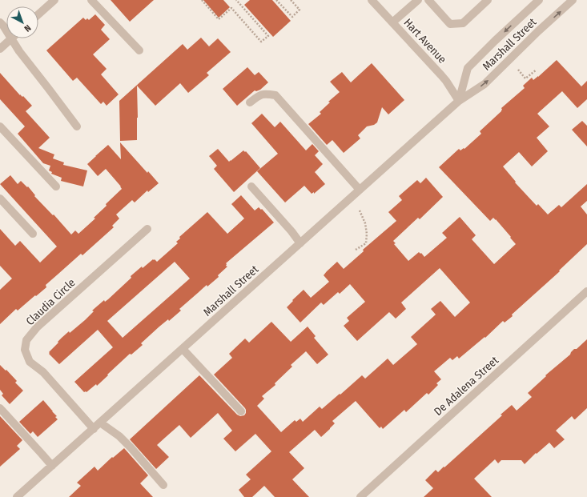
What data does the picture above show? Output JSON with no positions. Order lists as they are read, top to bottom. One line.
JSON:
{"streets":{"street":["Hart Avenue","Marshall Street","Claudia Circle","De Adalena Street"]},"crossings":[["Hart Avenue","Marshall Street"],["Marshall Street","Claudia Circle"]],"north":"bottom right"}
